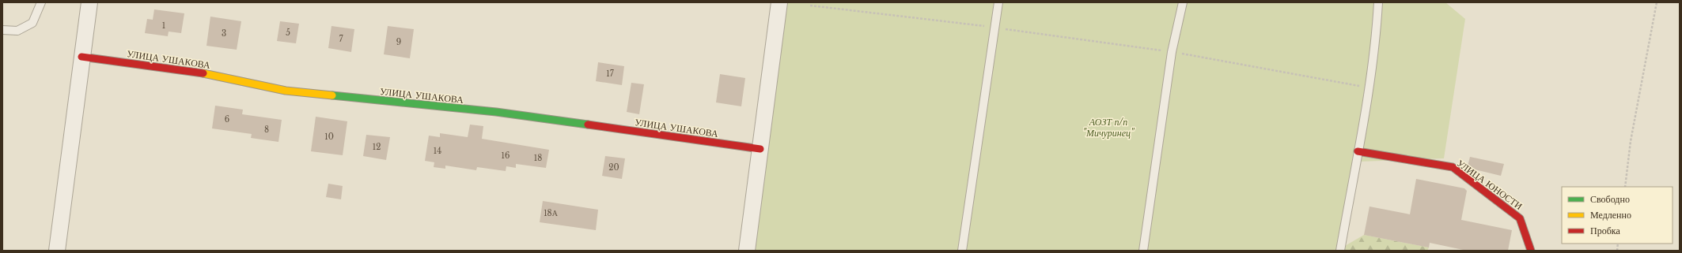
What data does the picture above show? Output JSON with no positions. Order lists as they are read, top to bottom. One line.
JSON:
{"streets":{"street":["УЛИЦА УШАКОВА","УЛИЦА ЮНОСТИ"]},"parks":["АОЗТ п/п \"Мичуринец\""],"house_numbers":["1","5","3","7","9","17","6","8","10","12","14","16","18","20","18А"],"legend":["Свободно","Медленно","Пробка"]}
